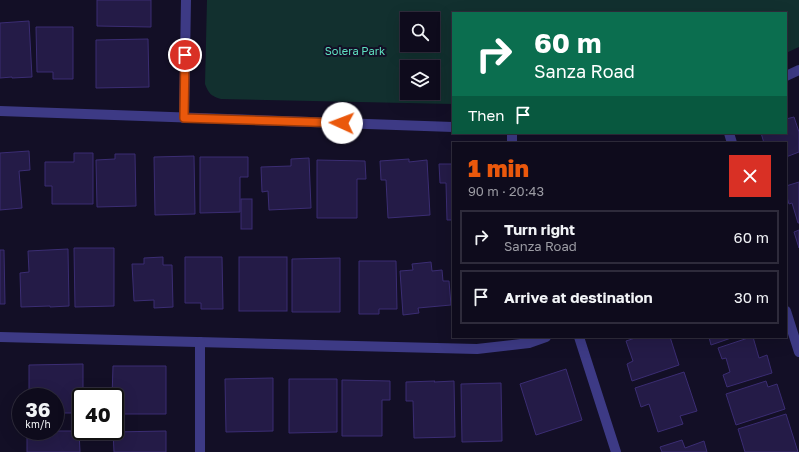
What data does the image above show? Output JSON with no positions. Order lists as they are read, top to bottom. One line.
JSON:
{"parks":["Solera Park"],"page":{"turn":["60 m","Sanza Road"],"then":"Then","heading":["1 min","90 m · 20:43"],"list":[{"name":"Turn right","note":"Sanza Road","value":"60 m"},{"name":"Arrive at destination","value":"30 m"}],"speed":"36 km/h","limit":"40"}}
